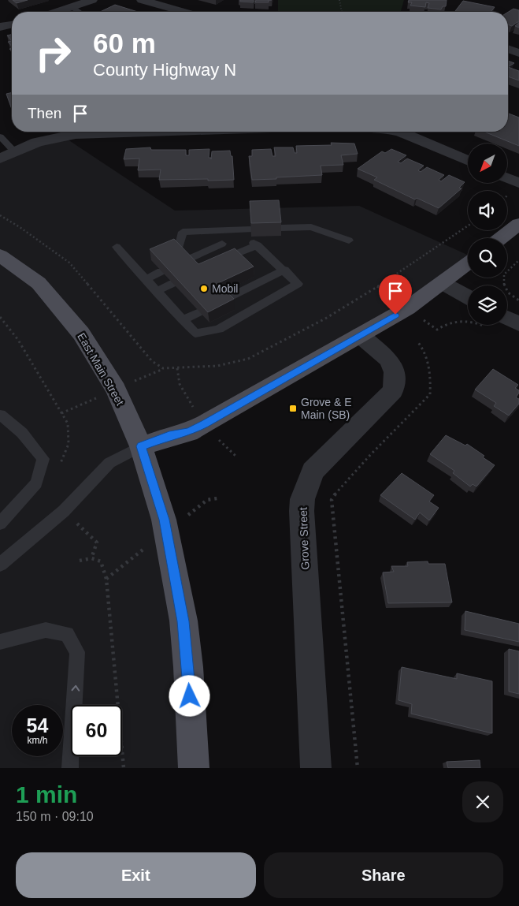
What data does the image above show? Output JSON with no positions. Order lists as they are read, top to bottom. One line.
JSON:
{"streets":{"main road":["East Main Street"],"street":["Grove Street"]},"places":{"other":["Mobil"],"transit":["Grove & E Main (SB)"]},"north":"bottom left","page":{"turn":["60 m","County Highway N"],"then":"Then","speed":"54 km/h","limit":"60","heading":["1 min","150 m · 09:10"],"buttons":["Exit","Share"]}}
